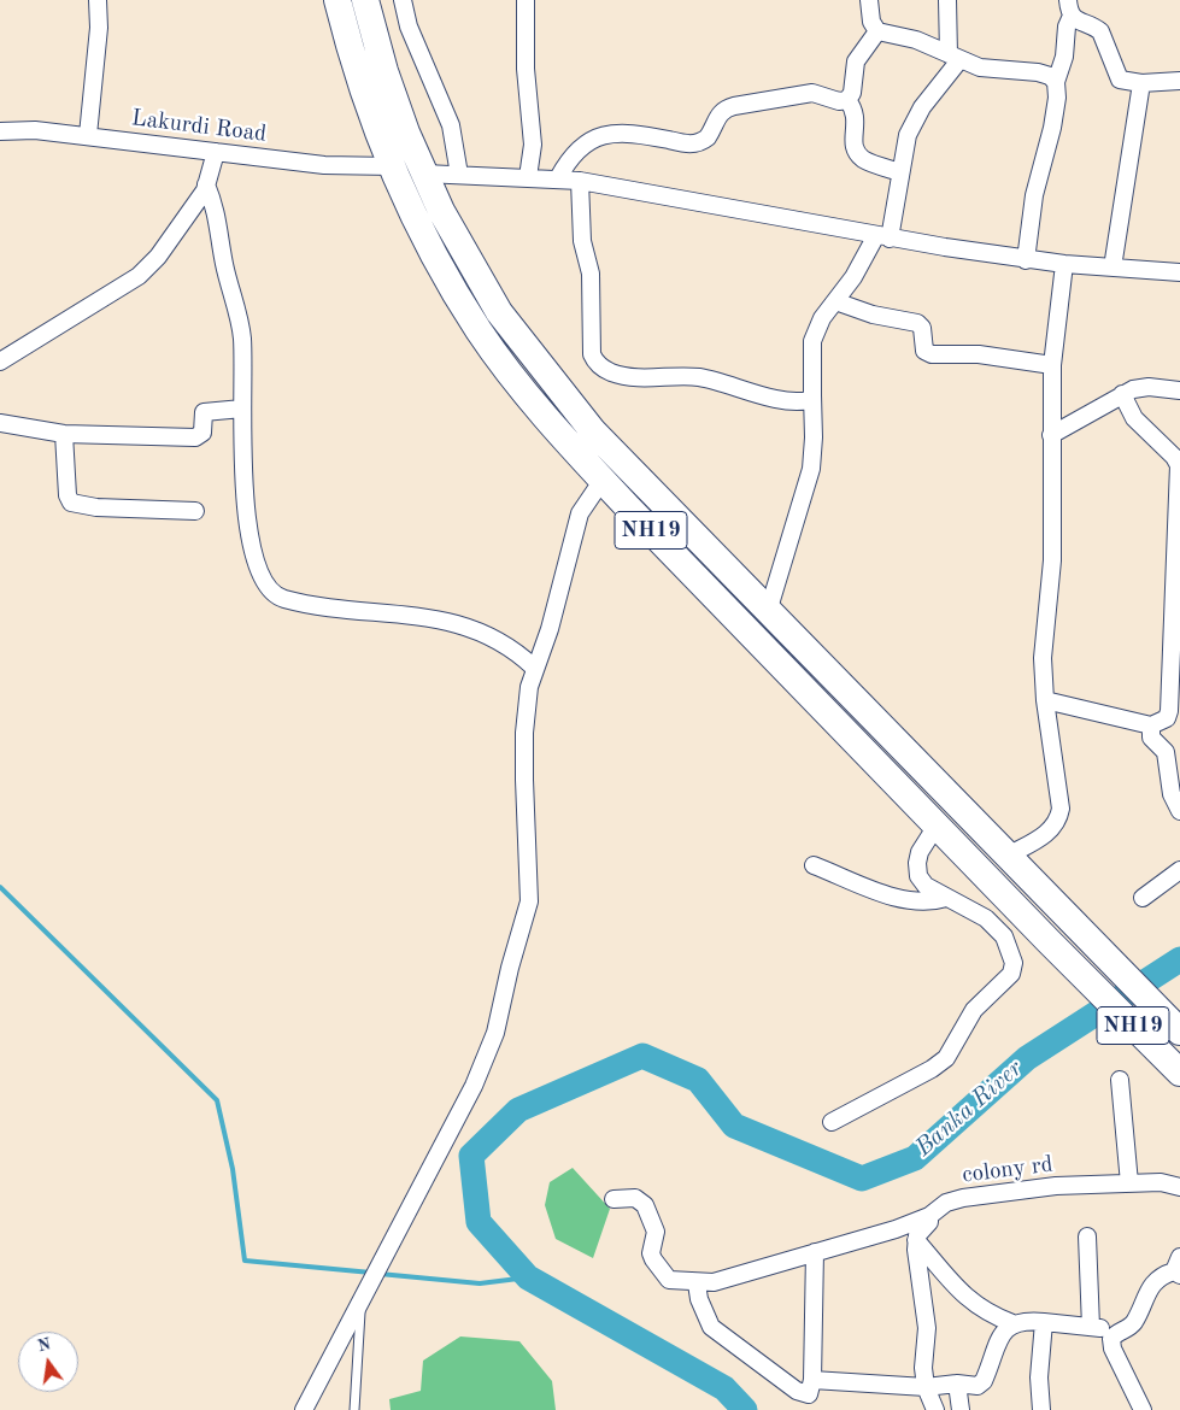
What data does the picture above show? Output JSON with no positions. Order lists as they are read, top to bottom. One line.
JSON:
{"streets":{"highway":["NH19"],"street":["Lakurdi Road","colony rd"]},"crossings":[["Lakurdi Road","NH19"]],"water":["Banka River"],"north":"top"}
